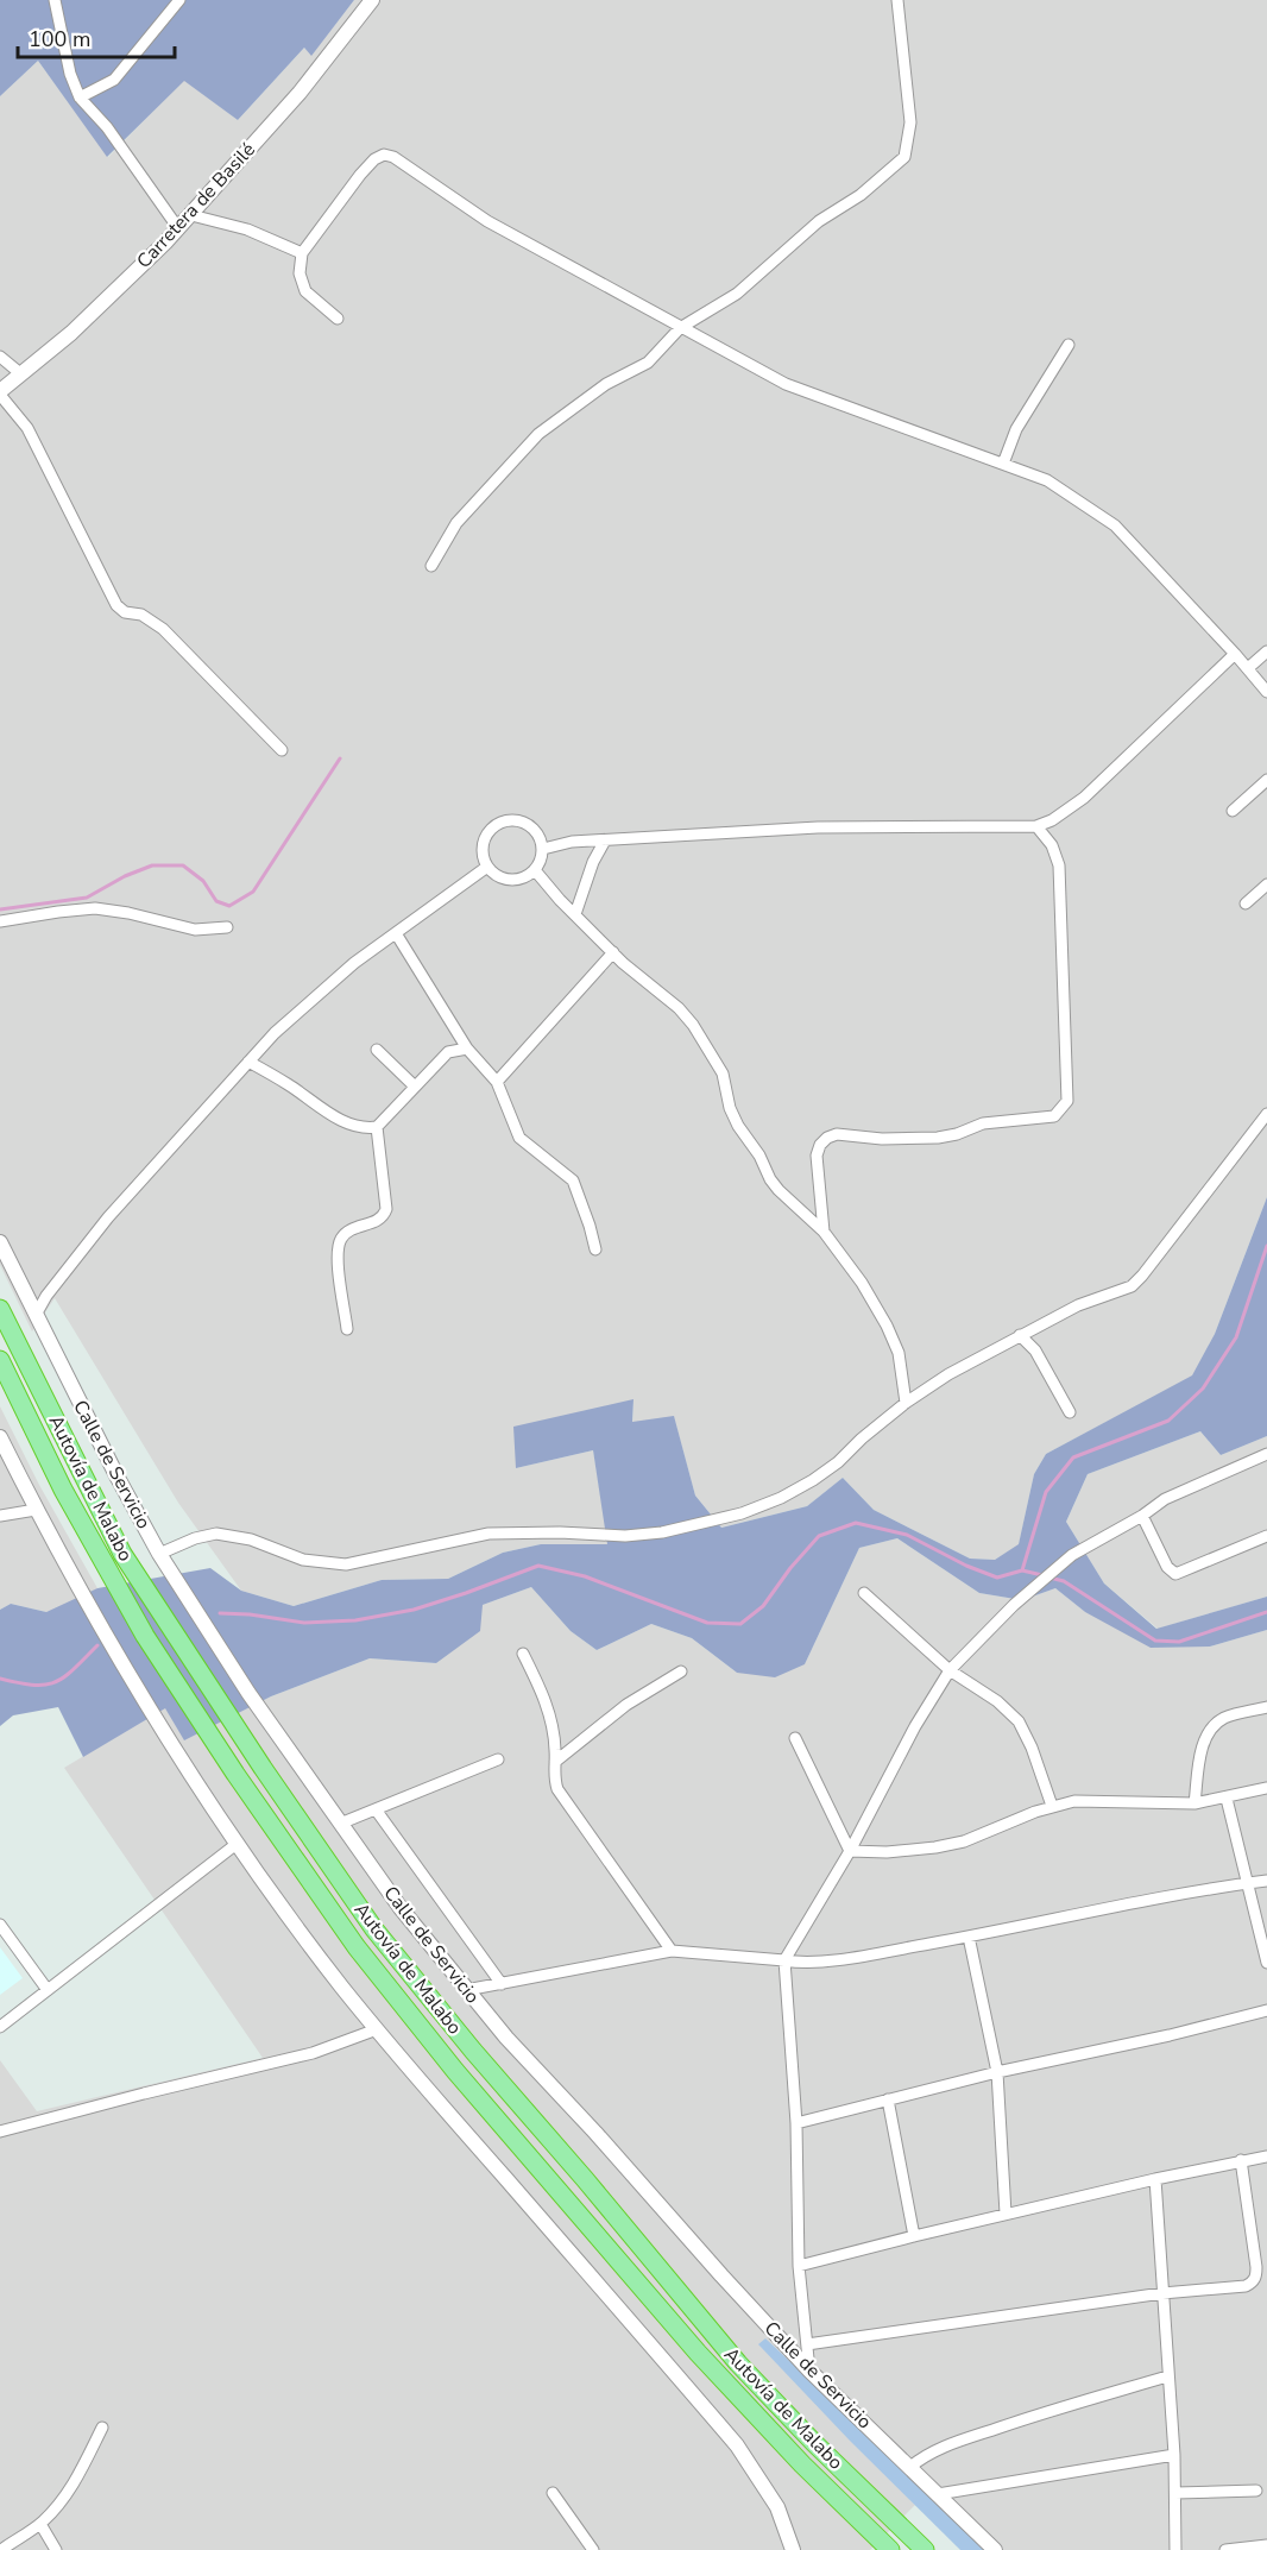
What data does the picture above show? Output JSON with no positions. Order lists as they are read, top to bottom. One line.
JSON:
{"streets":{"highway":["Autovía de Malabo"],"street":["Carretera de Basilé","Calle de Servicio"]},"scale_bar":"100 m"}
